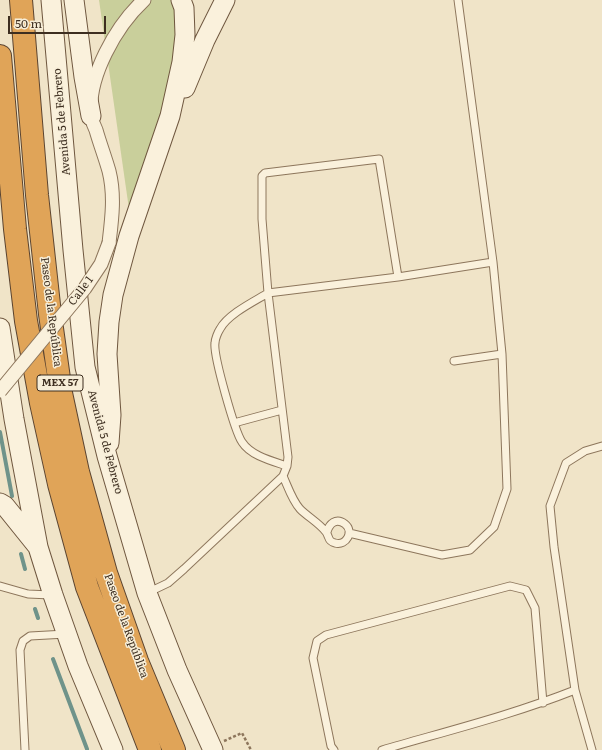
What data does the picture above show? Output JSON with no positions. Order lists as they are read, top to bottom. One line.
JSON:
{"streets":{"highway":["Paseo de la República","MEX 57"],"main road":["Avenida 5 de Febrero"],"street":["Calle 1"]},"scale_bar":"50 m"}
